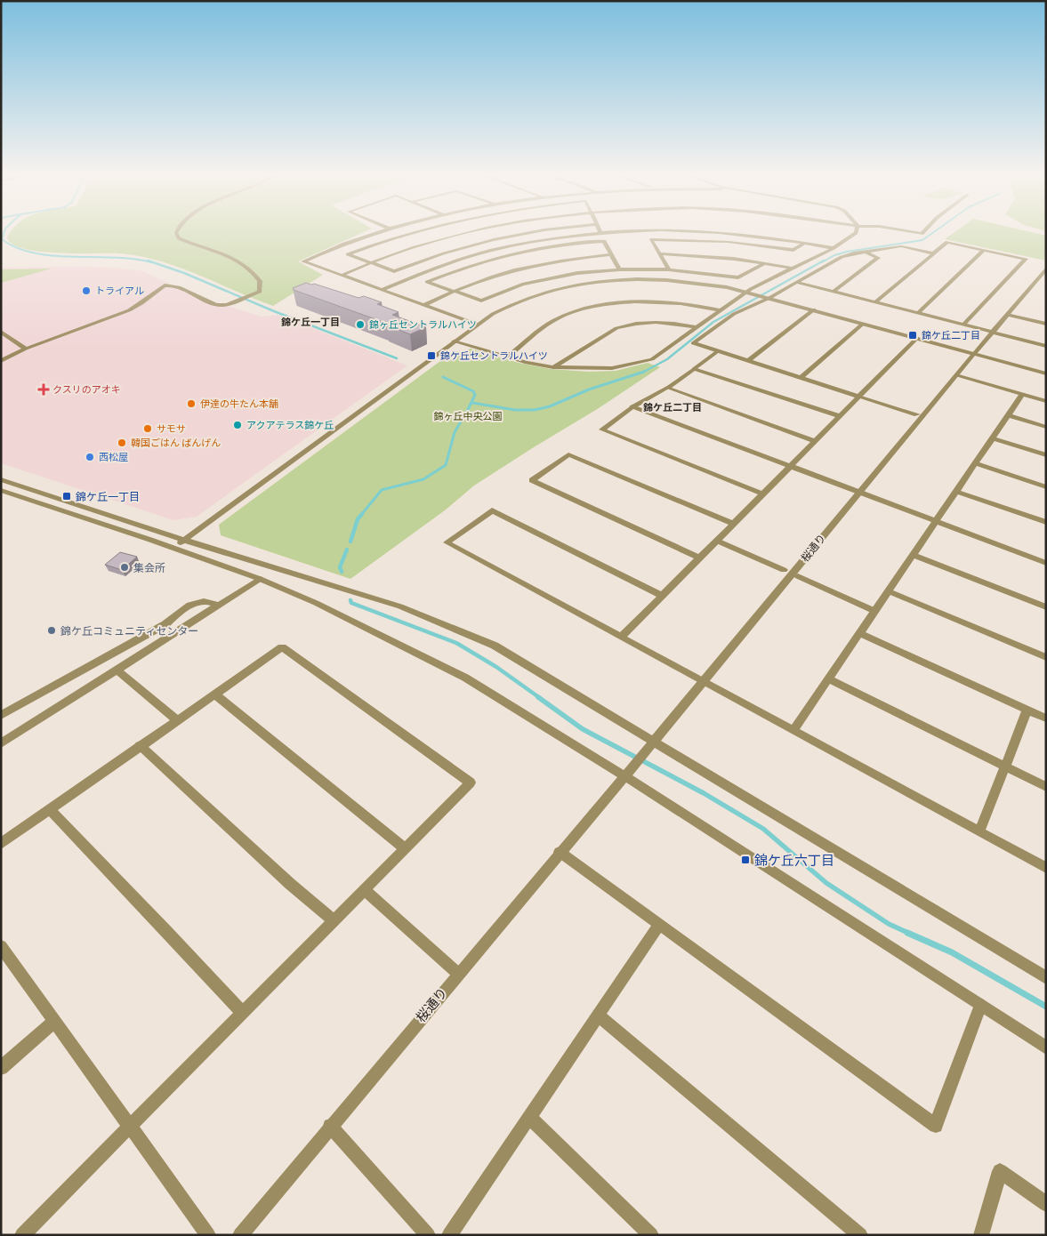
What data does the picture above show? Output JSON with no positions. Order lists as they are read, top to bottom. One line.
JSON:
{"streets":{"street":["桜通り"]},"districts":["錦ケ丘一丁目","錦ケ丘二丁目"],"parks":["錦ヶ丘中央公園"],"places":{"other":["トライアル","錦ヶ丘セントラルハイツ","伊達の牛たん本舗","アクアテラス錦ケ丘","サモサ","韓国ごはん ばんげん","西松屋","集会所","錦ケ丘コミュニティセンター"],"transit":["錦ケ丘二丁目","錦ケ丘セントラルハイツ","錦ケ丘一丁目","錦ケ丘六丁目"],"health":["クスリのアオキ"]}}
